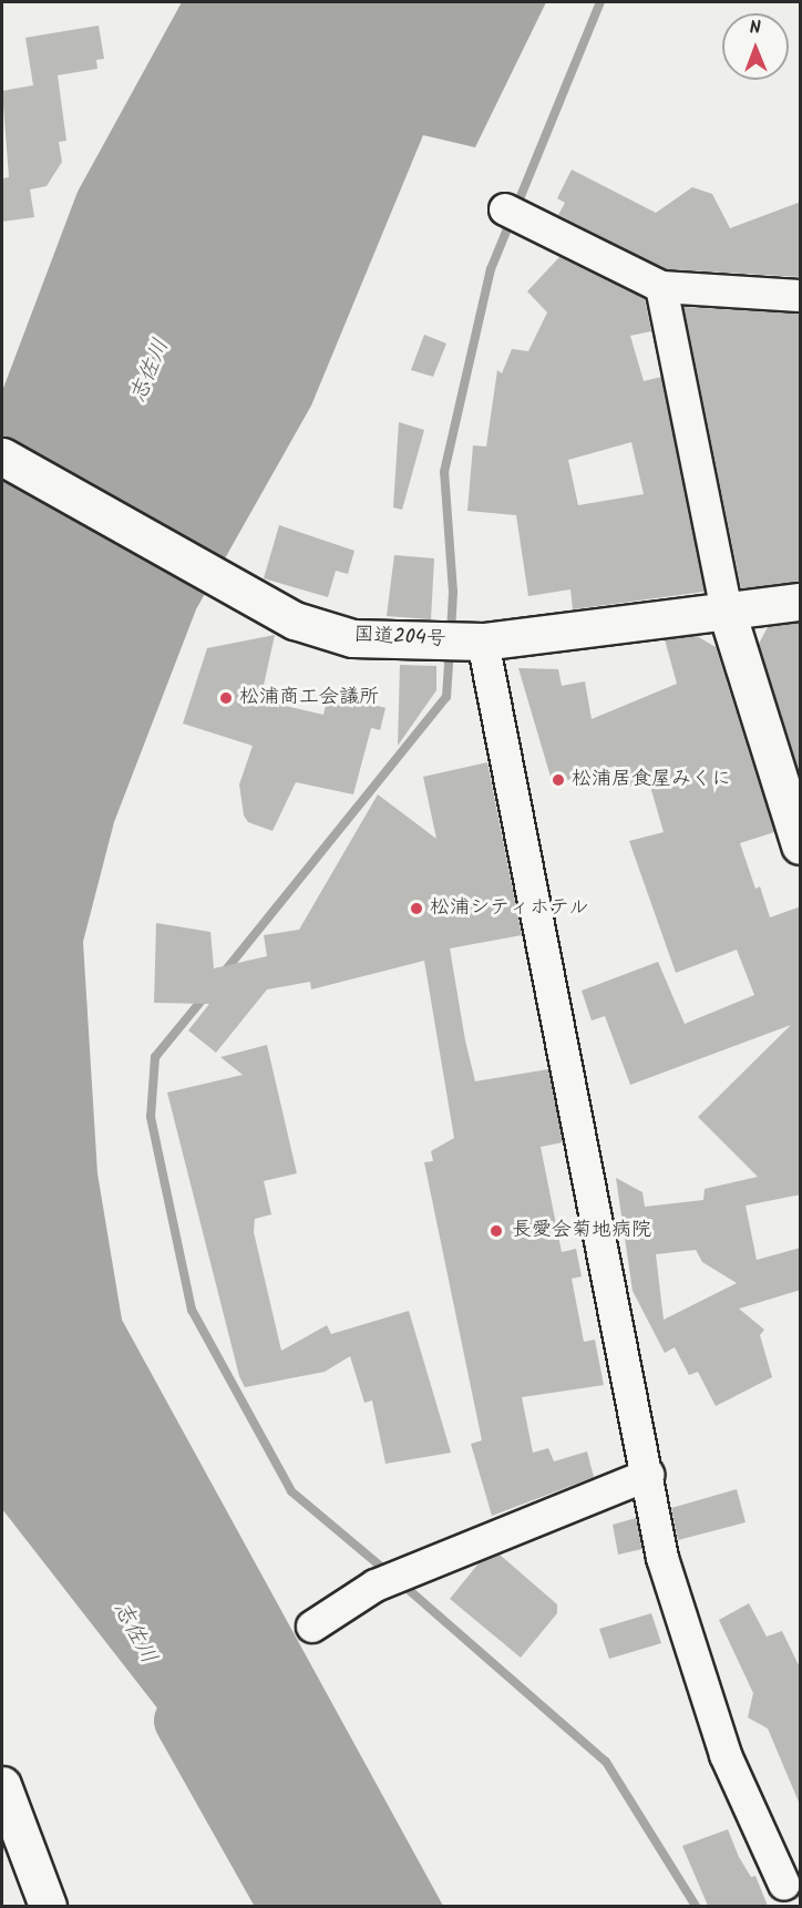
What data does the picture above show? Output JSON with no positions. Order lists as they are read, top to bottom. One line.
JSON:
{"streets":{"main road":["国道204号"]},"water":["志佐川"],"places":["松浦商工会議所","松浦居食屋みくに","松浦シティホテル","長愛会菊地病院"],"north":"top"}
